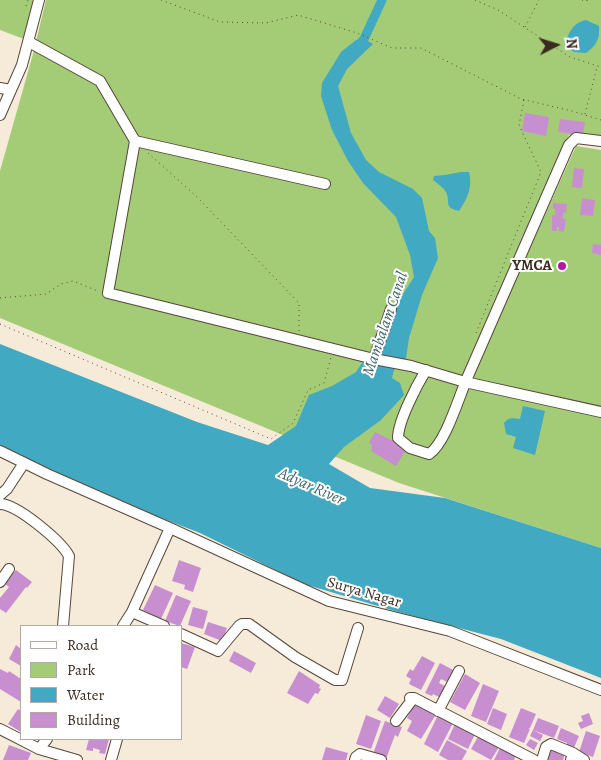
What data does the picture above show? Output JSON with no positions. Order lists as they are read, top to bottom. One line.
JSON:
{"streets":{"street":["Surya Nagar"]},"water":["Mambalam Canal","Adyar River"],"places":["YMCA"],"legend":["Road","Park","Water","Building"],"north":"right"}
